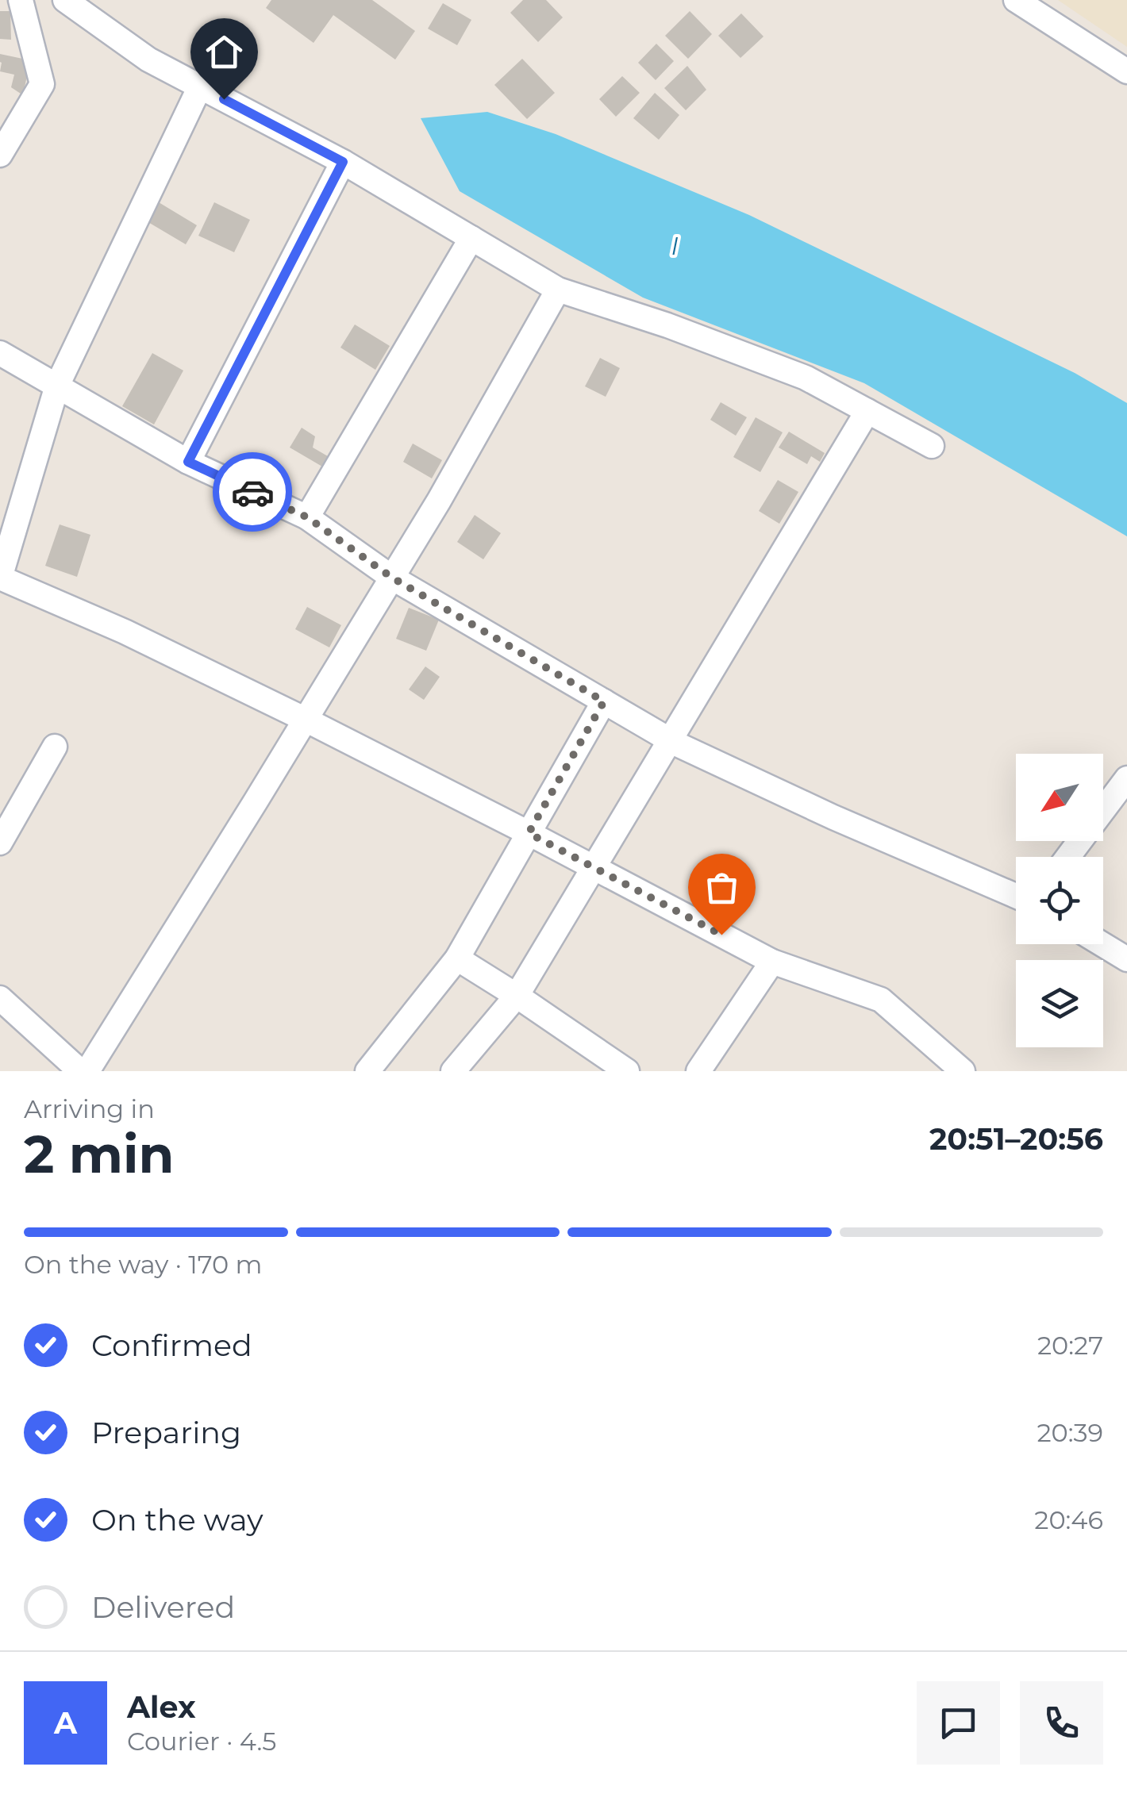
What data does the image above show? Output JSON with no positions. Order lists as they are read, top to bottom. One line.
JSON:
{"water":["l"],"north":"bottom left","page":{"heading":["2 min","Arriving in","20:51–20:56"],"panel":["Alex","Courier · 4.5"],"bar":"On the way · 170 m","list":[["Confirmed","20:27"],["Preparing","20:39"],["On the way","20:46"],"Delivered"],"round":"A"}}
